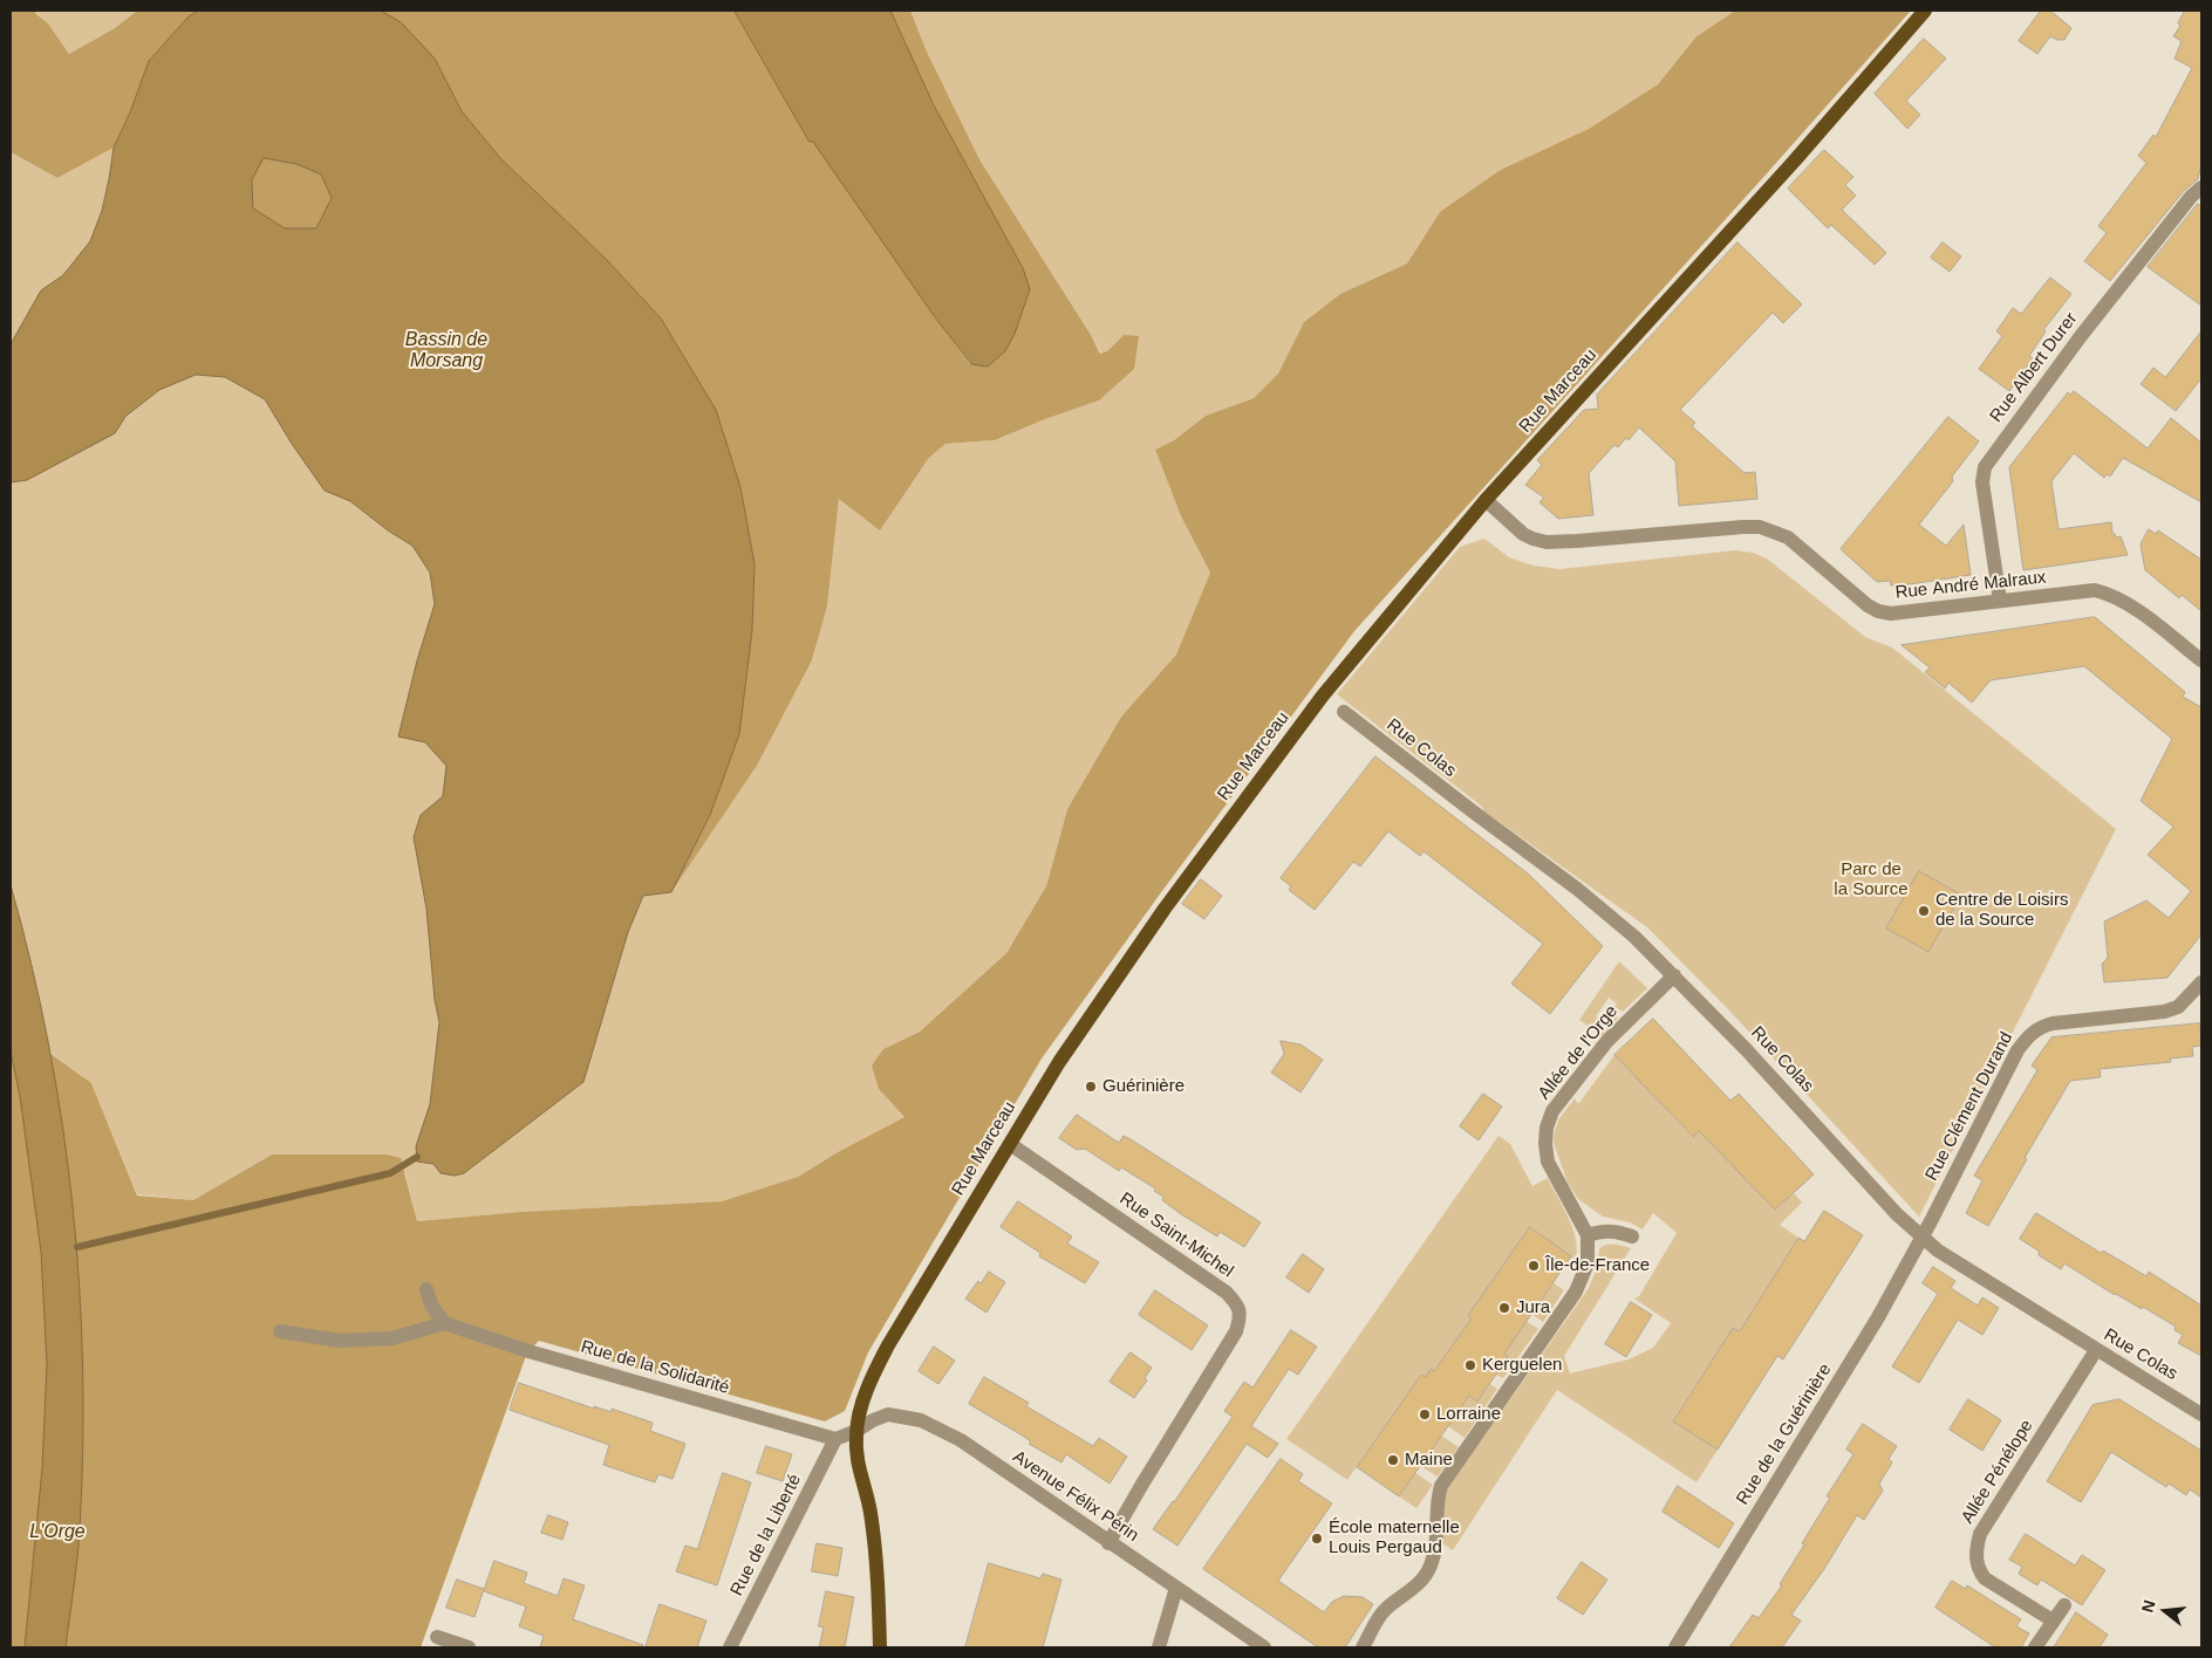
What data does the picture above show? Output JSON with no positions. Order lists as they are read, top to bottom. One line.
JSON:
{"streets":{"main road":["Rue Marceau"],"street":["Rue Albert Durer","Rue André Malraux","Rue Colas","Allée de l'Orge","Rue Clément Durand","Rue Saint-Michel","Rue de la Solidarité","Rue de la Guérinière","Allée Pénélope","Avenue Félix Périn","Rue de la Liberté"]},"crossings":[["Rue Albert Durer","Rue André Malraux"],["Rue Marceau","Rue André Malraux"],["Rue Marceau","Rue Saint-Michel"],["Rue Marceau","Avenue Félix Périn"],["Rue Colas","Allée de l'Orge"],["Rue Colas","Rue Clément Durand"],["Rue Colas","Rue de la Guérinière"],["Rue Colas","Allée Pénélope"],["Rue Clément Durand","Rue de la Guérinière"],["Rue Saint-Michel","Avenue Félix Périn"],["Rue de la Solidarité","Rue de la Liberté"]],"water":["Bassin de Morsang","L'Orge"],"parks":["Parc de la Source"],"places":["Centre de Loisirs de la Source","Guérinière","Île-de-France","Jura","Kerguelen","Lorraine","Maine","École maternelle Louis Pergaud"],"north":"left"}
